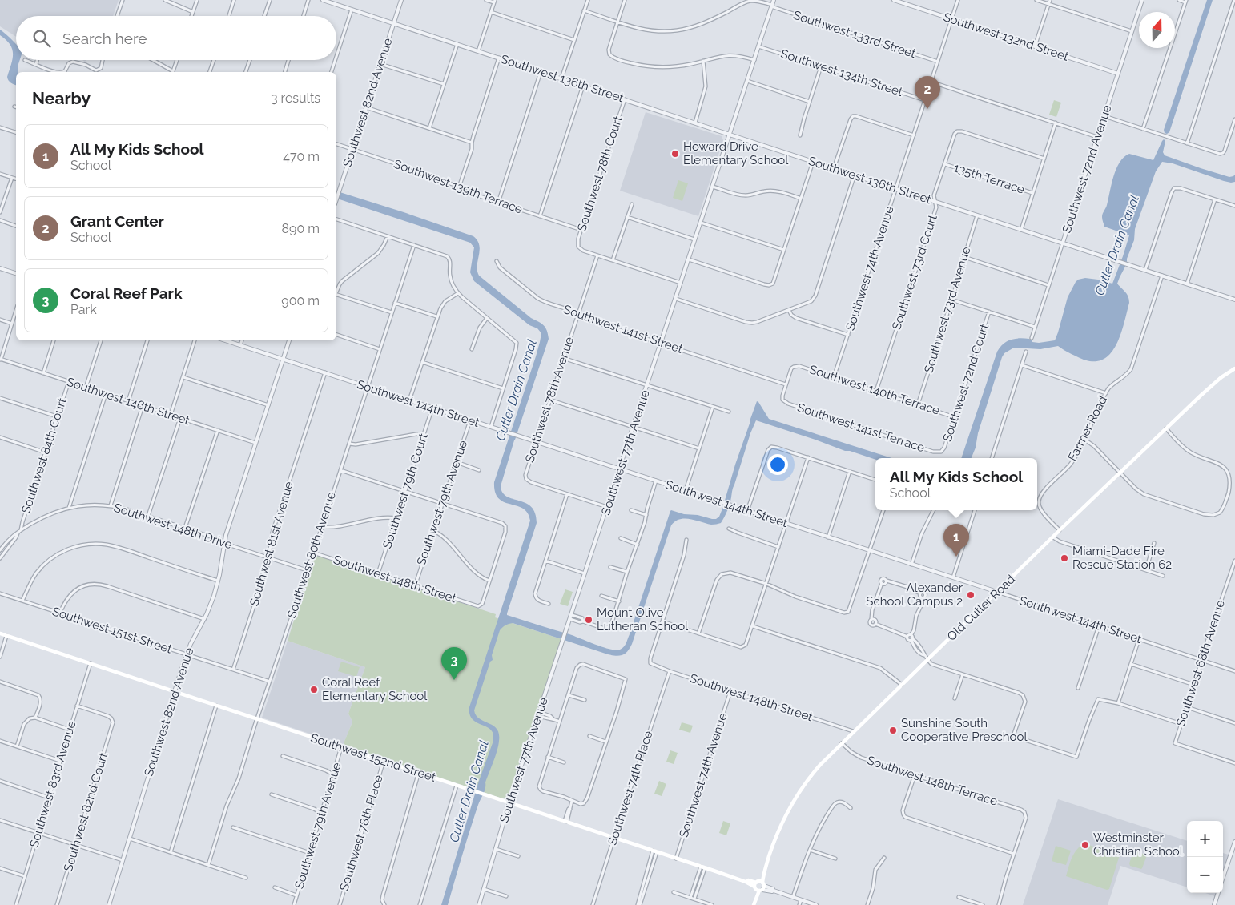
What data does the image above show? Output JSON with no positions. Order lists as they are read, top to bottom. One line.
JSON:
{"streets":{"main road":["Old Cutler Road","Southwest 152nd Street"],"street":["Southwest 133rd Street","Southwest 132nd Street","Southwest 134th Street","Southwest 136th Street","Southwest 82nd Avenue","Southwest 72nd Avenue","Southwest 78th Court","135th Terrace","Southwest 139th Terrace","Southwest 74th Avenue","Southwest 73rd Court","Southwest 73rd Avenue","Southwest 141st Street","Southwest 72nd Court","Southwest 140th Terrace","Southwest 78th Avenue","Southwest 146th Street","Southwest 144th Street","Southwest 141st Terrace","Farmer Road","Southwest 77th Avenue","Southwest 84th Court","Southwest 79th Court","Southwest 79th Avenue","Southwest 148th Drive","Southwest 81st Avenue","Southwest 80th Avenue","Southwest 148th Street","Southwest 151st Street","Southwest 68th Avenue","Southwest 148th Terrace","Southwest 83rd Avenue","Southwest 74th Place","Southwest 82nd Court","Southwest 78th Place"]},"crossings":[["Southwest 133rd Street","Southwest 74th Avenue"],["Southwest 133rd Street","Southwest 77th Avenue"],["Southwest 132nd Street","Southwest 72nd Avenue"],["Southwest 132nd Street","Southwest 74th Avenue"],["Southwest 134th Street","Southwest 74th Avenue"],["Southwest 134th Street","Southwest 77th Avenue"],["Southwest 136th Street","Southwest 82nd Avenue"],["Southwest 136th Street","Southwest 72nd Avenue"],["Southwest 136th Street","Southwest 78th Court"],["Southwest 136th Street","Southwest 74th Avenue"],["Southwest 136th Street","Southwest 73rd Court"],["Southwest 136th Street","Southwest 73rd Avenue"],["Southwest 136th Street","Farmer Road"],["Southwest 136th Street","Southwest 77th Avenue"],["Southwest 82nd Avenue","Southwest 139th Terrace"],["Southwest 82nd Avenue","Southwest 146th Street"],["Southwest 82nd Avenue","Southwest 144th Street"],["Southwest 82nd Avenue","Southwest 148th Drive"],["Southwest 82nd Avenue","Southwest 151st Street"],["Southwest 82nd Avenue","Southwest 152nd Street"],["Southwest 78th Court","Southwest 139th Terrace"],["Southwest 78th Court","Southwest 78th Avenue"],["135th Terrace","Southwest 73rd Court"],["Southwest 74th Avenue","Southwest 140th Terrace"],["Southwest 74th Avenue","Southwest 148th Street"],["Southwest 74th Avenue","Southwest 152nd Street"],["Southwest 73rd Court","Southwest 140th Terrace"],["Southwest 73rd Avenue","Southwest 140th Terrace"],["Southwest 141st Street","Southwest 140th Terrace"],["Southwest 141st Street","Southwest 78th Avenue"],["Southwest 141st Street","Southwest 141st Terrace"],["Southwest 141st Street","Southwest 77th Avenue"],["Southwest 72nd Court","Southwest 140th Terrace"],["Southwest 72nd Court","Southwest 141st Terrace"],["Southwest 140th Terrace","Southwest 141st Terrace"],["Southwest 78th Avenue","Southwest 144th Street"],["Southwest 146th Street","Southwest 84th Court"],["Southwest 144th Street","Southwest 77th Avenue"],["Southwest 144th Street","Southwest 79th Court"],["Southwest 144th Street","Southwest 79th Avenue"],["Southwest 144th Street","Southwest 81st Avenue"],["Southwest 144th Street","Southwest 80th Avenue"],["Southwest 144th Street","Old Cutler Road"],["Southwest 144th Street","Southwest 68th Avenue"],["Farmer Road","Old Cutler Road"],["Southwest 77th Avenue","Southwest 152nd Street"],["Southwest 84th Court","Southwest 148th Drive"],["Southwest 79th Court","Southwest 148th Street"],["Southwest 79th Avenue","Southwest 148th Street"],["Southwest 79th Avenue","Southwest 152nd Street"],["Southwest 148th Drive","Southwest 81st Avenue"],["Southwest 148th Drive","Southwest 80th Avenue"],["Southwest 81st Avenue","Southwest 151st Street"],["Southwest 80th Avenue","Southwest 148th Street"],["Southwest 80th Avenue","Southwest 151st Street"],["Southwest 80th Avenue","Southwest 152nd Street"],["Southwest 148th Street","Old Cutler Road"],["Southwest 148th Street","Southwest 74th Place"],["Old Cutler Road","Southwest 152nd Street"],["Old Cutler Road","Southwest 148th Terrace"],["Southwest 152nd Street","Southwest 83rd Avenue"],["Southwest 152nd Street","Southwest 74th Place"],["Southwest 152nd Street","Southwest 78th Place"],["Southwest 83rd Avenue","Southwest 82nd Court"]],"water":["Cutler Drain Canal"],"places":["Howard Drive Elementary School","Miami-Dade Fire Rescue Station 62","Alexander School Campus 2","Mount Olive Lutheran School","Coral Reef Elementary School","Sunshine South Cooperative Preschool","Westminster Christian School"],"north":"top","page":{"search":"Search here","heading":["Nearby","3 results"],"pins":["2","1","3"],"list":[{"mark":"1","name":"All My Kids School","note":"School","value":"470 m"},{"mark":"2","name":"Grant Center","note":"School","value":"890 m"},{"mark":"3","name":"Coral Reef Park","note":"Park","value":"900 m"}],"popup":["All My Kids School","School"],"map_buttons":["+","−"]}}
